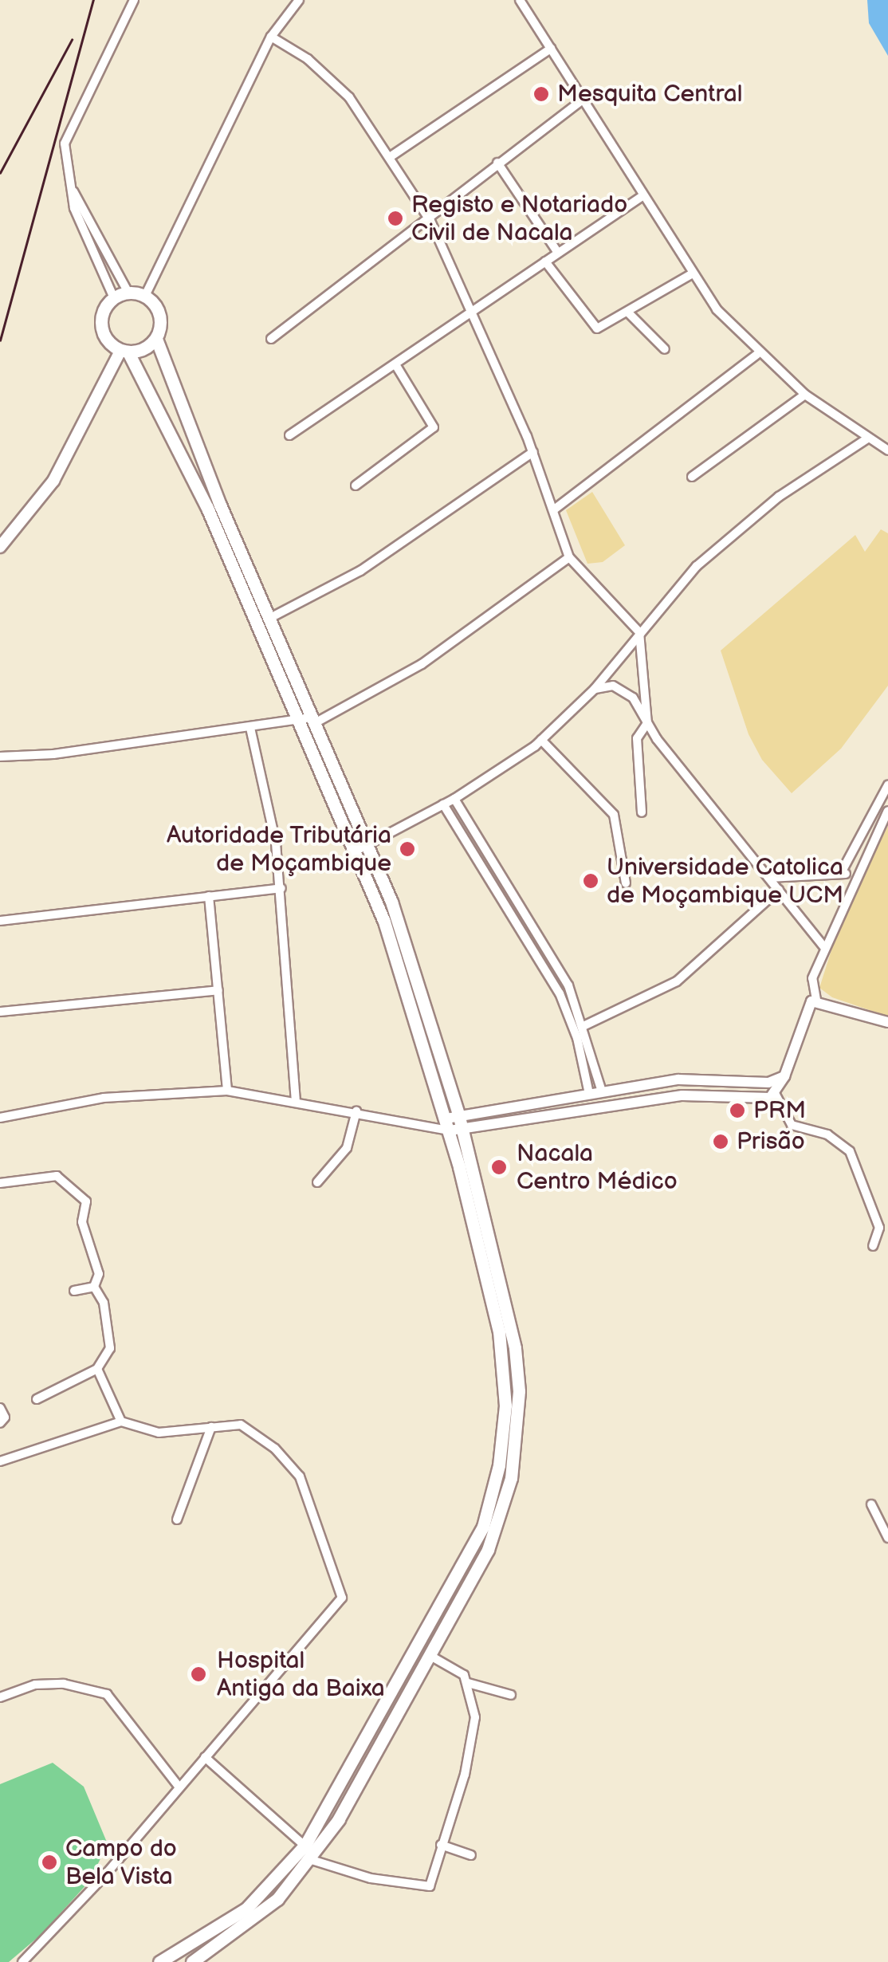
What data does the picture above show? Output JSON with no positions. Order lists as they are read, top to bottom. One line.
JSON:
{"places":["Mesquita Central","Registo e Notariado Civil de Nacala","Autoridade Tributária de Moçambique","Universidade Catolica de Moçambique UCM","PRM","Prisão","Nacala Centro Médico","Hospital Antiga da Baixa","Campo do Bela Vista"]}
